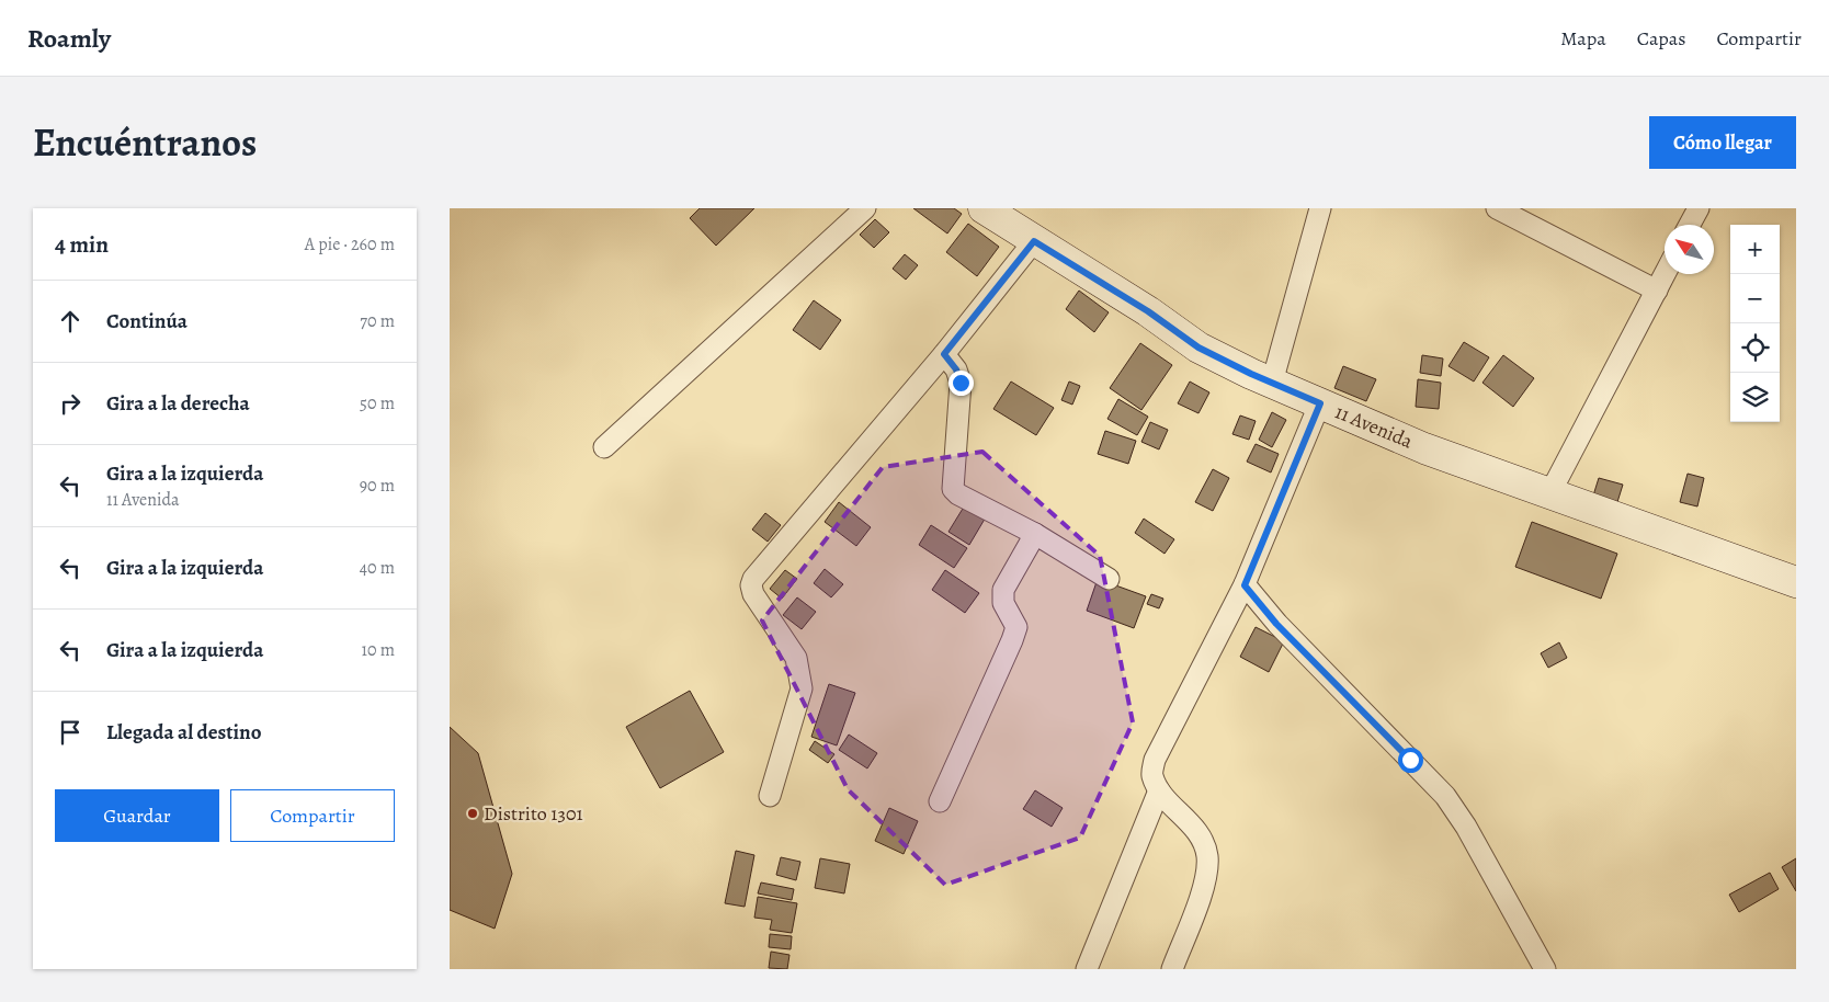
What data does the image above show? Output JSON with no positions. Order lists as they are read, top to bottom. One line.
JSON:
{"streets":{"street":["11 Avenida"]},"places":["Distrito 1301"],"north":"top left","page":{"header":"Roamly","nav":["Mapa","Capas","Compartir"],"title":"Encuéntranos","buttons":["Cómo llegar",["Guardar","Compartir"]],"heading":["4 min","A pie · 260 m"],"map_buttons":["+","−"],"list":[["Continúa","70 m"],["Gira a la derecha","50 m"],["Gira a la izquierda","11 Avenida","90 m"],["Gira a la izquierda","40 m"],["Gira a la izquierda","10 m"],"Llegada al destino"]}}
